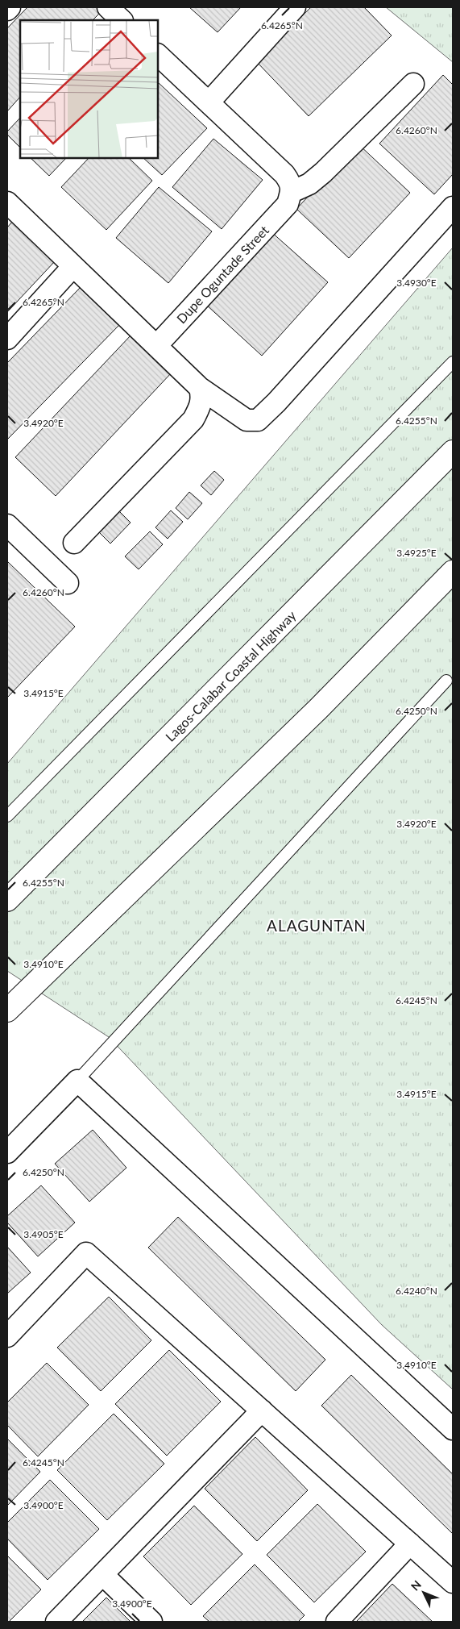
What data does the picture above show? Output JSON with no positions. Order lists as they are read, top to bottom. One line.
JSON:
{"streets":{"highway":["Lagos-Calabar Coastal Highway"],"street":["Dupe Oguntade Street"]},"districts":["ALAGUNTAN"],"north":"top left","coordinates":["6.4265°N","6.4260°N","3.4930°E","6.4255°N","3.4920°E","3.4925°E","3.4915°E","6.4250°N","3.4910°E","6.4245°N","3.4905°E","6.4240°N","3.4900°E"]}
